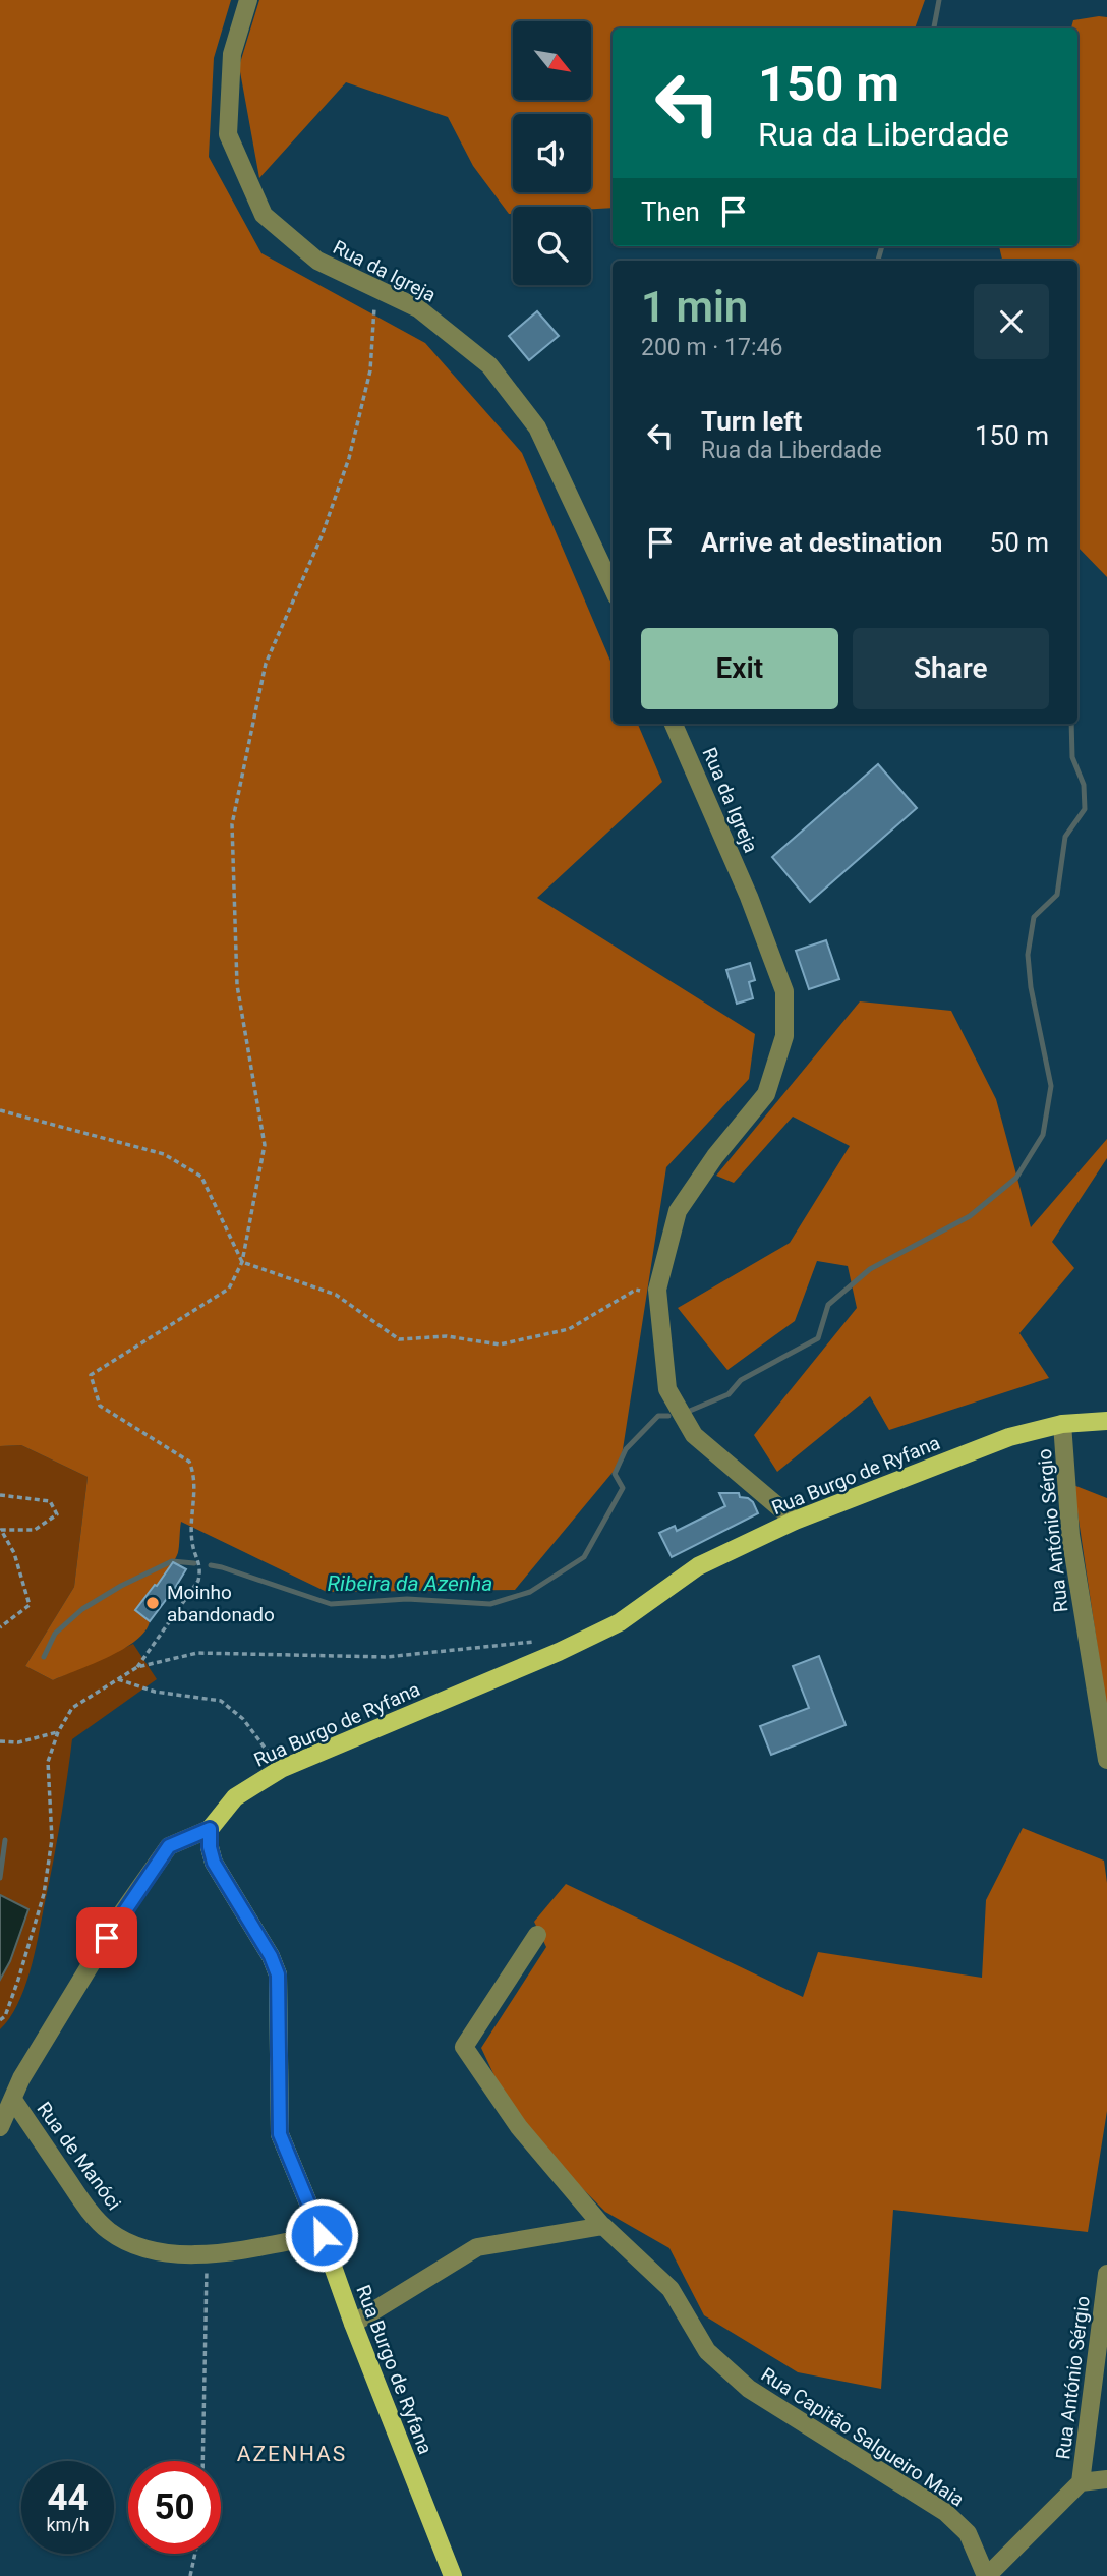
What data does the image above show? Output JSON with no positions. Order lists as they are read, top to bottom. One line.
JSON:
{"streets":{"main road":["Rua Burgo de Ryfana"],"street":["Rua da Igreja","Rua António Sérgio","Rua de Manóci","Rua Capitão Salgueiro Maia"]},"crossings":[["Rua Burgo de Ryfana","Rua António Sérgio"],["Rua Burgo de Ryfana","Rua de Manóci"],["Rua António Sérgio","Rua Capitão Salgueiro Maia"]],"districts":["AZENHAS"],"water":["Ribeira da Azenha"],"places":["Moinho abandonado"],"north":"bottom right","page":{"turn":["150 m","Rua da Liberdade"],"then":"Then","heading":["1 min","200 m · 17:46"],"list":[{"name":"Turn left","note":"Rua da Liberdade","value":"150 m"},{"name":"Arrive at destination","value":"50 m"}],"buttons":["Exit","Share"],"speed":"44 km/h","limit":"50"}}
